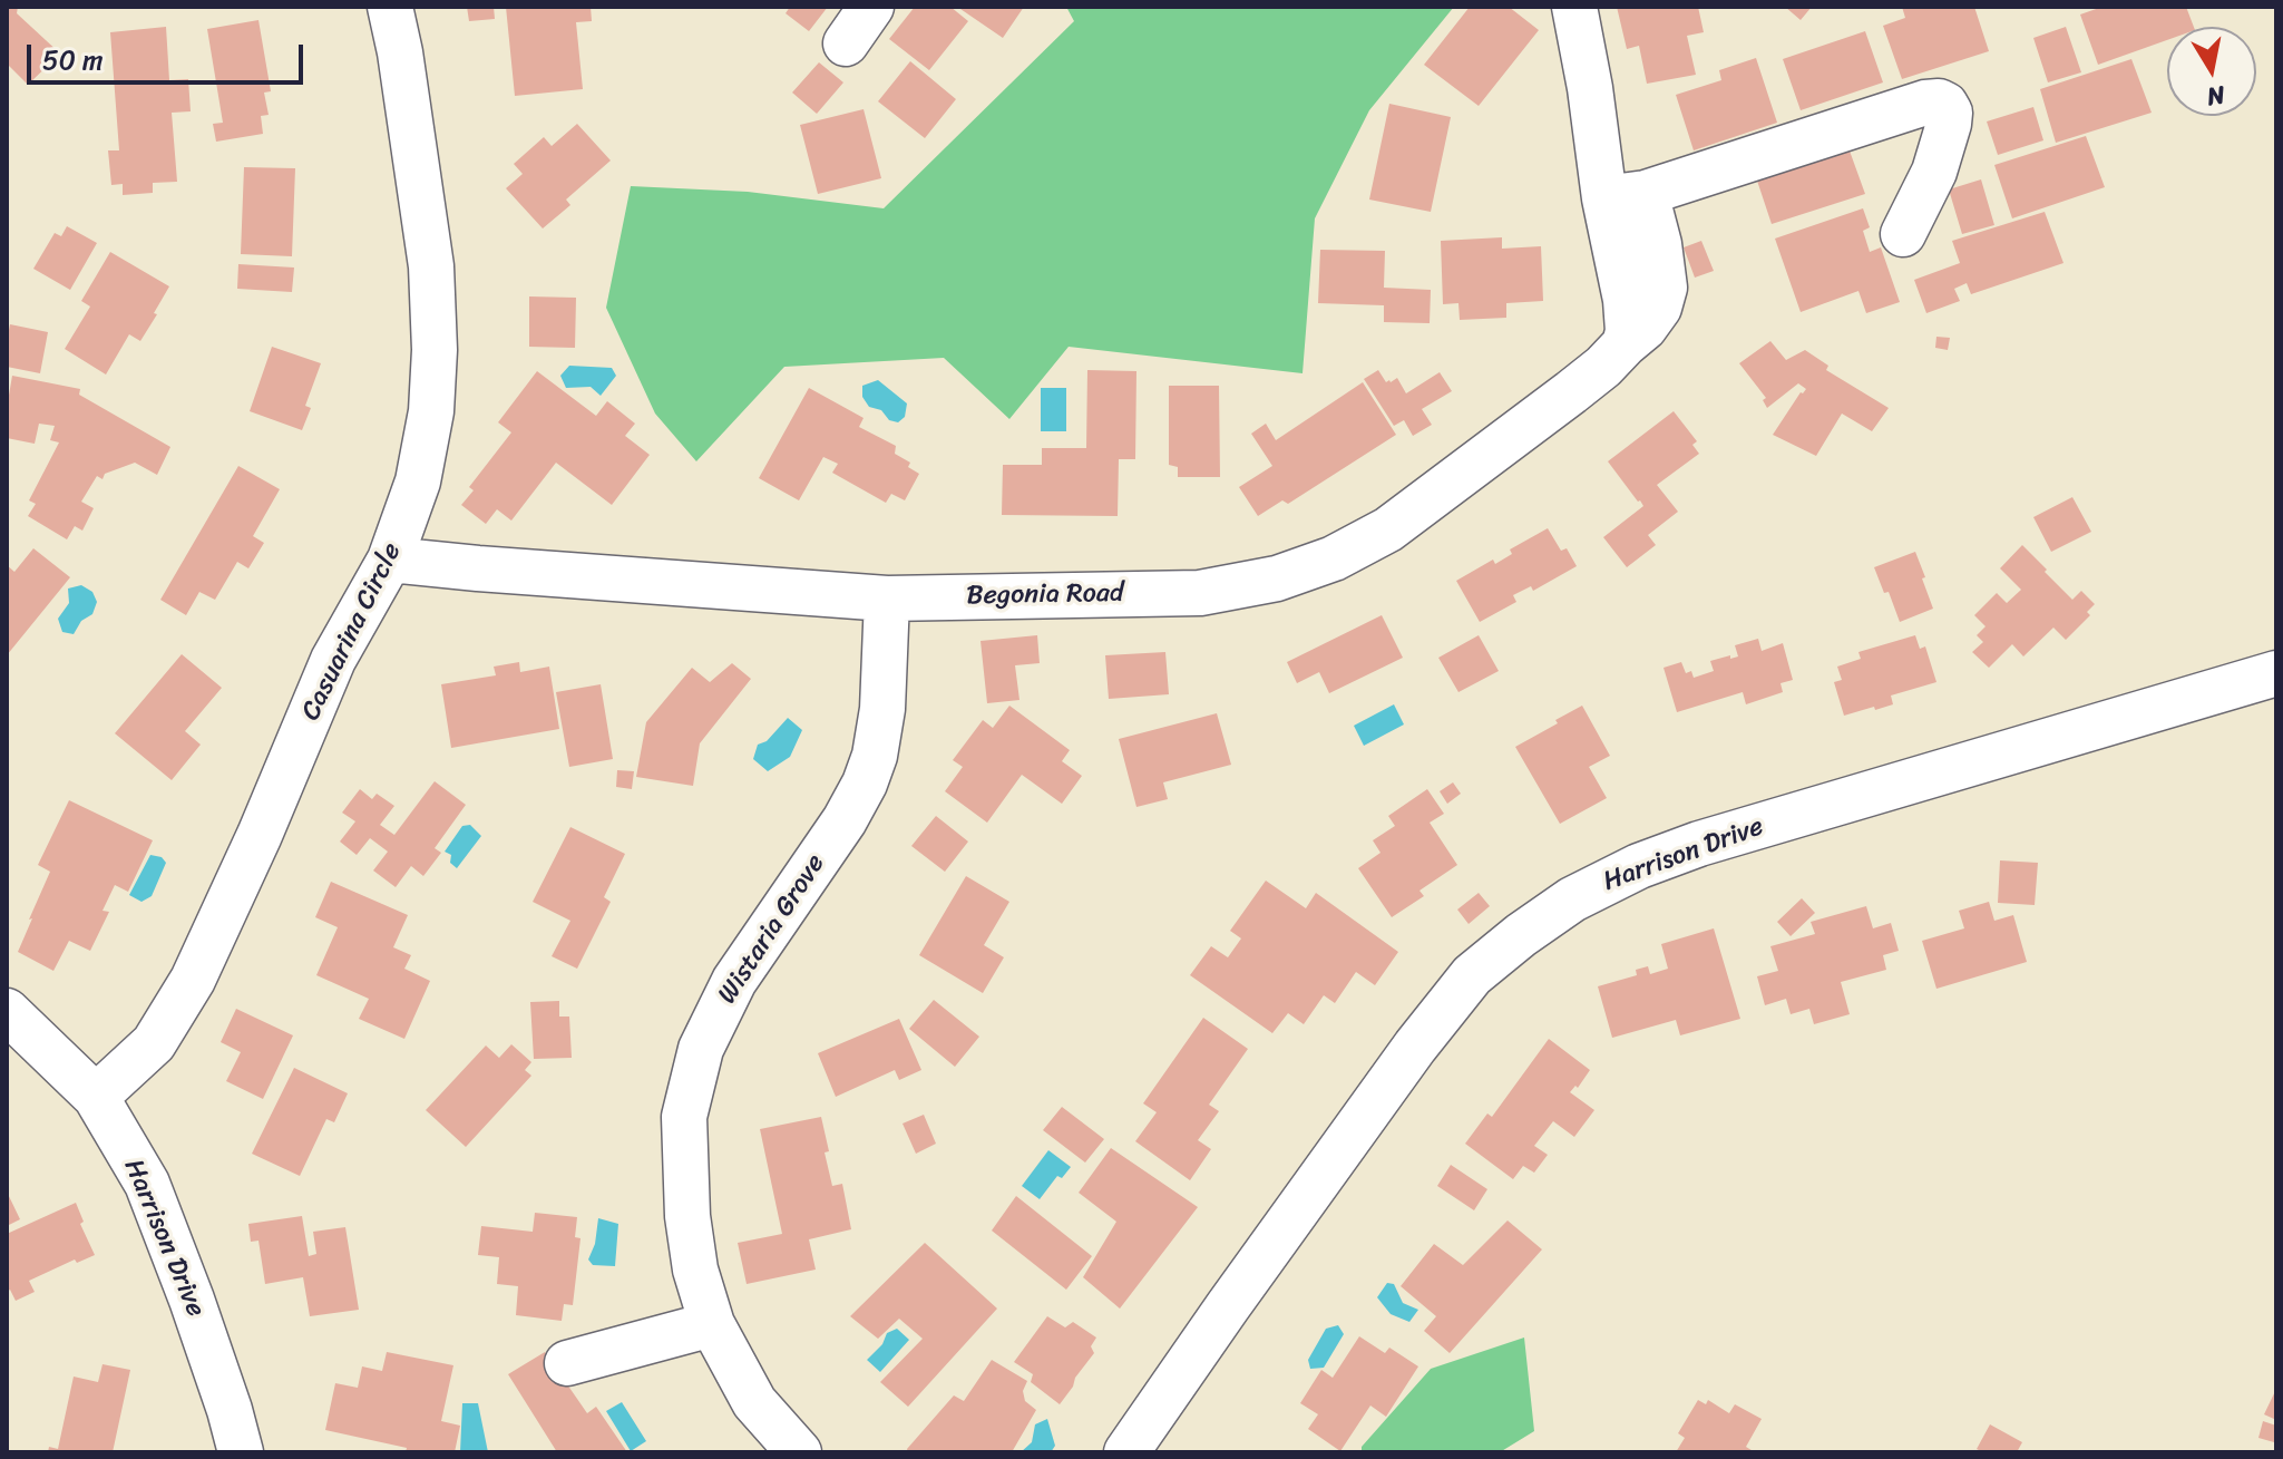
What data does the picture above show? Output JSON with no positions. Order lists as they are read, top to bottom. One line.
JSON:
{"streets":{"street":["Begonia Road","Casuarina Circle","Harrison Drive","Wistaria Grove"]},"crossings":[["Begonia Road","Casuarina Circle"],["Begonia Road","Wistaria Grove"],["Casuarina Circle","Harrison Drive"]],"scale_bar":"50 m","north":"bottom"}
